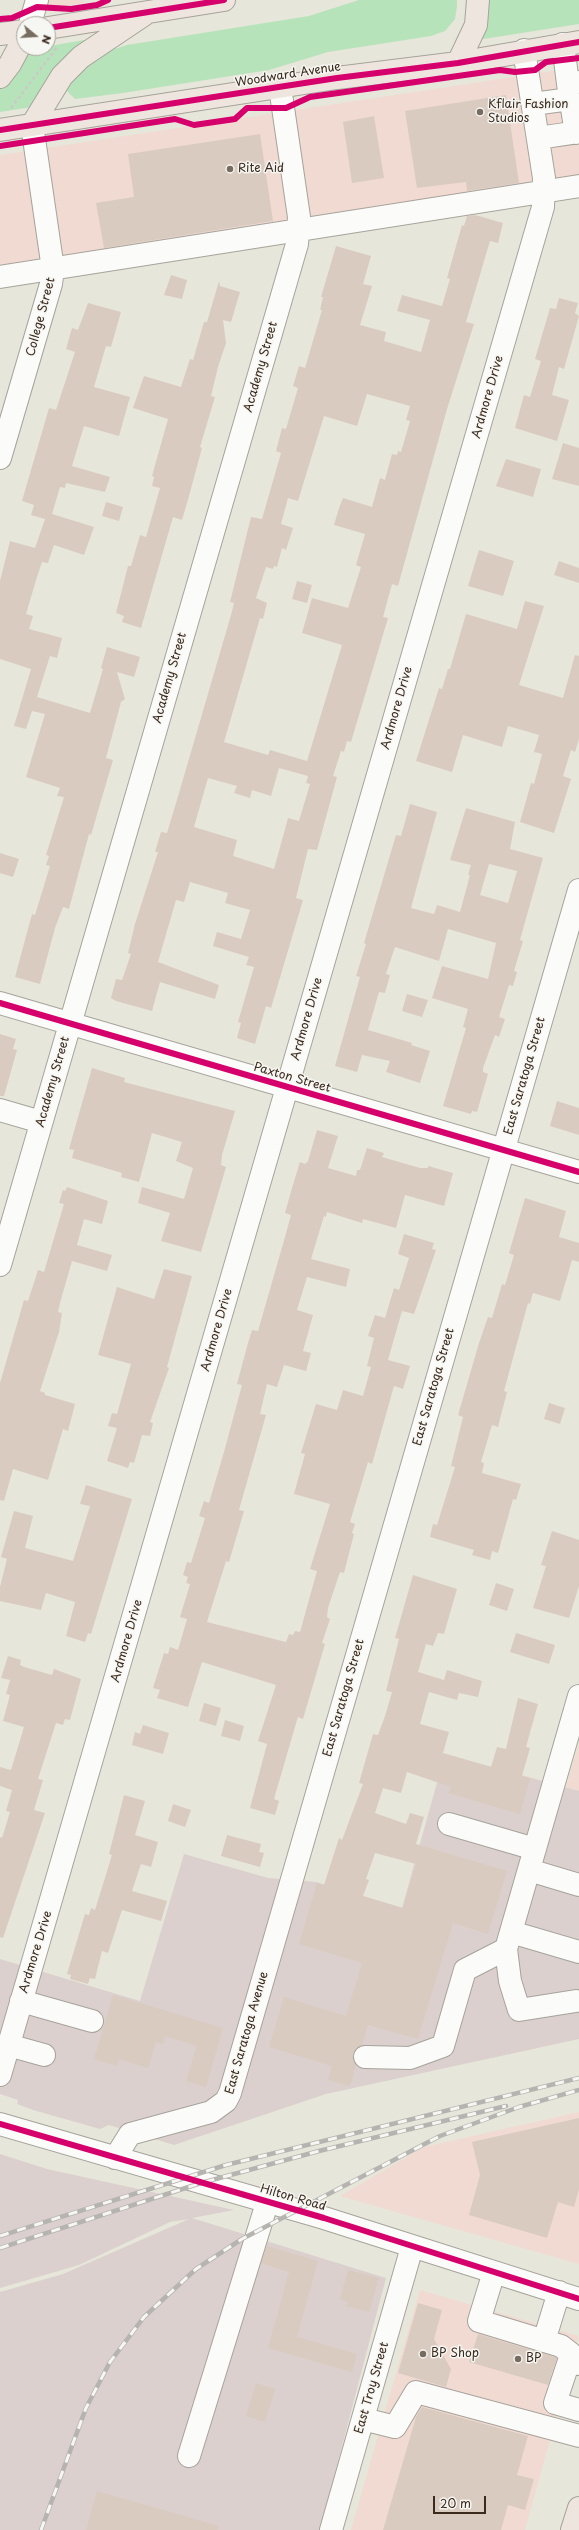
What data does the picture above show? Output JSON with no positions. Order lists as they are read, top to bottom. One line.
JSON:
{"streets":{"main road":["Woodward Avenue"],"street":["College Street","Academy Street","Ardmore Drive","East Saratoga Street","Paxton Street","East Saratoga Avenue","Hilton Road","East Troy Street"]},"crossings":[["Woodward Avenue","College Street"],["Woodward Avenue","Academy Street"],["Woodward Avenue","Ardmore Drive"],["Academy Street","Paxton Street"],["Ardmore Drive","Paxton Street"],["East Saratoga Street","Paxton Street"],["East Saratoga Street","East Saratoga Avenue"],["East Saratoga Avenue","Hilton Road"],["Hilton Road","East Troy Street"]],"places":["Kflair Fashion Studios","Rite Aid","BP Shop","BP"],"scale_bar":"20 m","north":"right"}
